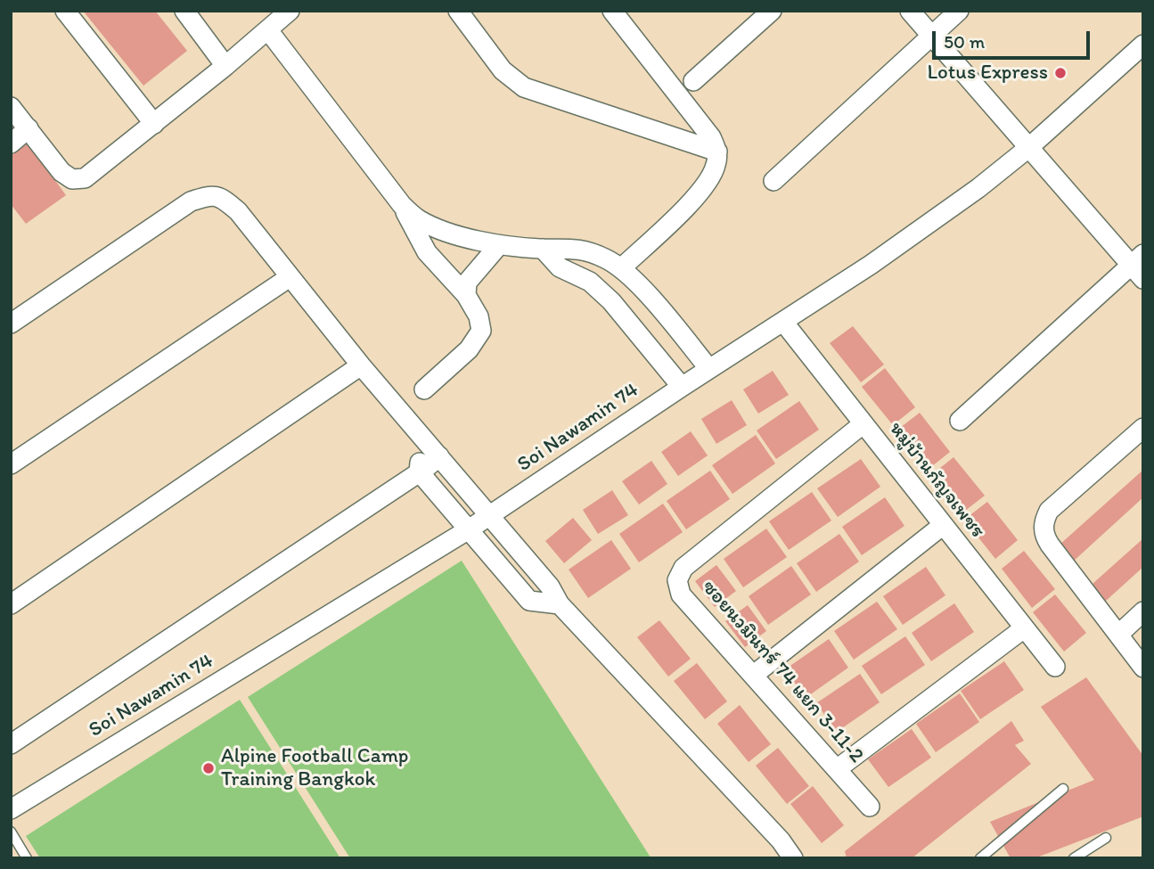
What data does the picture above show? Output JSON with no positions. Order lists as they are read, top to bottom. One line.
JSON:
{"streets":{"street":["Soi Nawamin 74","หมู่บ้านกัญจเพชร","ซอยนวมินทร์ 74 แยก 3-11-2"]},"crossings":[["Soi Nawamin 74","หมู่บ้านกัญจเพชร"],["หมู่บ้านกัญจเพชร","ซอยนวมินทร์ 74 แยก 3-11-2"]],"places":["Lotus Express","Alpine Football Camp Training Bangkok"],"scale_bar":"50 m"}
